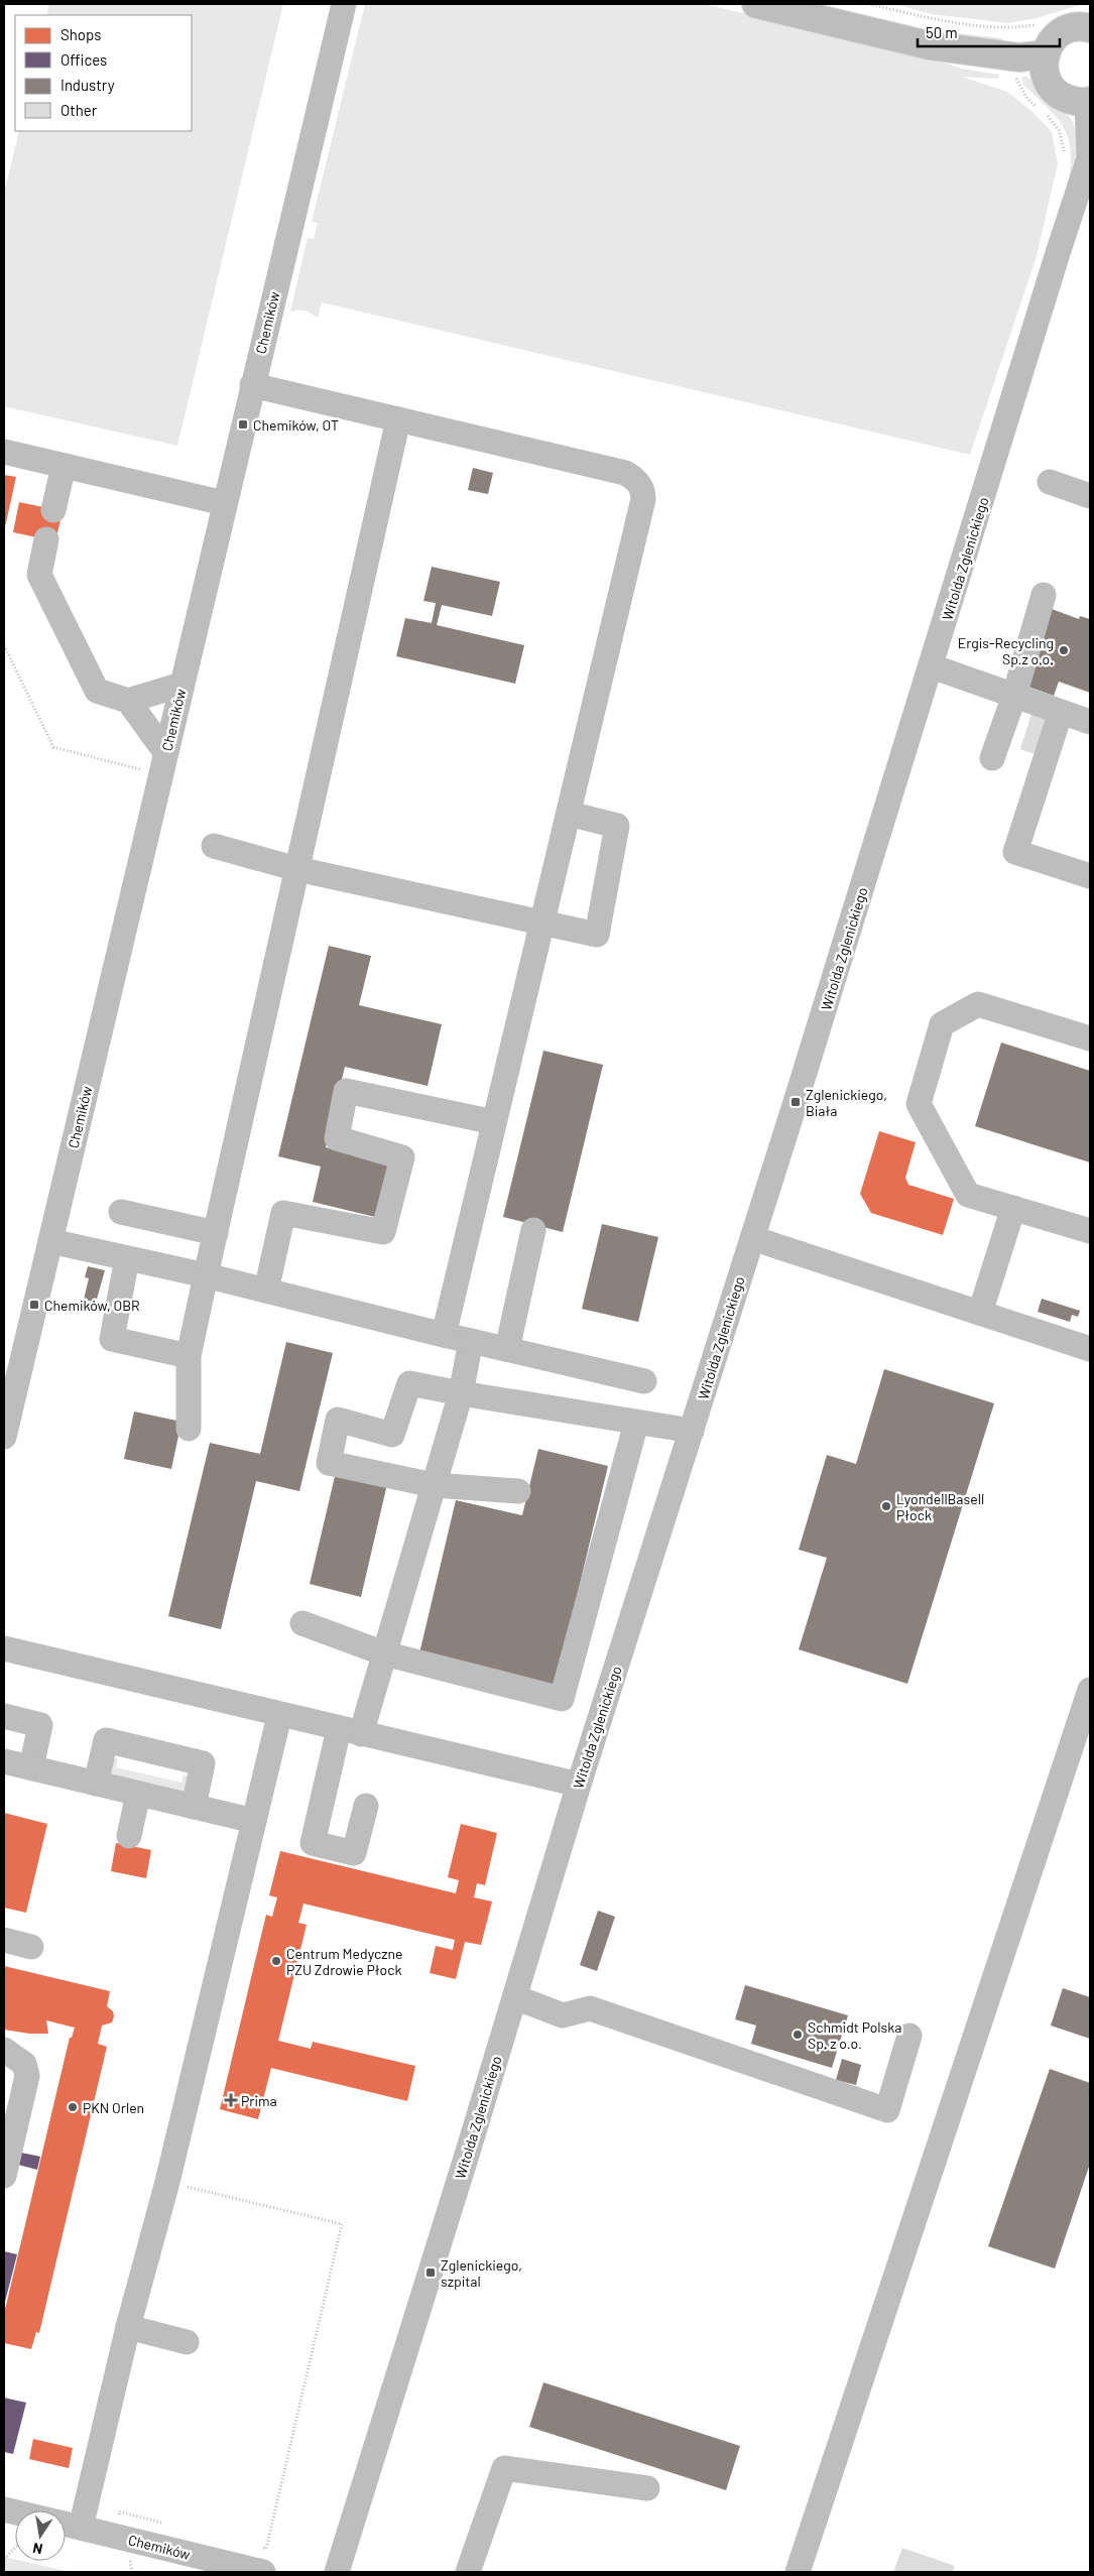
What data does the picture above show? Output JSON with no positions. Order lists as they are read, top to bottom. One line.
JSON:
{"streets":{"street":["Chemików","Witolda Zglenickiego"]},"places":{"transit":["Chemików, OT","Zglenickiego, Biała","Chemików, OBR","Zglenickiego, szpital"],"other":["Ergis-Recycling Sp.z o.o.","LyondellBasell Płock","Centrum Medyczne PZU Zdrowie Płock","Schmidt Polska Sp. z o.o.","PKN Orlen"],"health":["Prima"]},"legend":["Shops","Offices","Industry","Other"],"scale_bar":"50 m","north":"bottom"}
